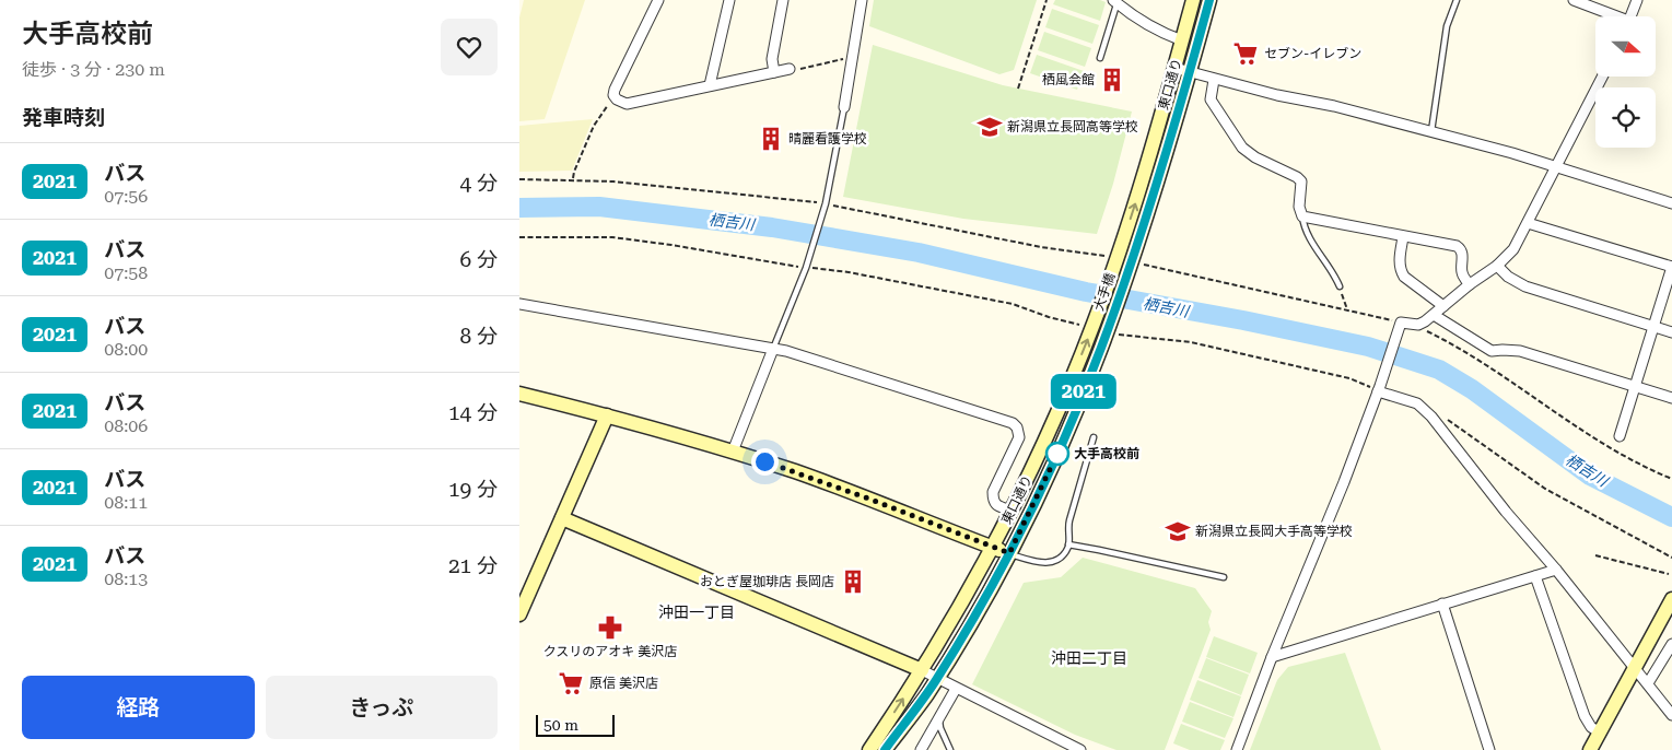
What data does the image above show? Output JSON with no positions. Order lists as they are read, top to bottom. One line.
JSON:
{"streets":{"street":["東口通り","大手橋"]},"crossings":[["東口通り","大手橋"]],"districts":["沖田一丁目","沖田二丁目"],"water":["栖吉川"],"places":{"supermarket":["セブン-イレブン","原信 美沢店"],"building":["栖風会館","晴麗看護学校","おとぎ屋珈琲店 長岡店"],"school or university":["新潟県立長岡高等学校","新潟県立長岡大手高等学校"],"other":["大手高校前"],"pharmacy":["クスリのアオキ 美沢店"]},"lines":["bus line 2021"],"scale_bar":"50 m","north":"right","page":{"heading":[["大手高校前","徒歩 · 3 分 · 230 m"],"発車時刻"],"on_map":"2021","list":[{"mark":"2021","name":"バス","note":"07:56","value":"4 分"},{"mark":"2021","name":"バス","note":"07:58","value":"6 分"},{"mark":"2021","name":"バス","note":"08:00","value":"8 分"},{"mark":"2021","name":"バス","note":"08:06","value":"14 分"},{"mark":"2021","name":"バス","note":"08:11","value":"19 分"},{"mark":"2021","name":"バス","note":"08:13","value":"21 分"}],"buttons":["経路","きっぷ"],"scale":"50 m"}}
